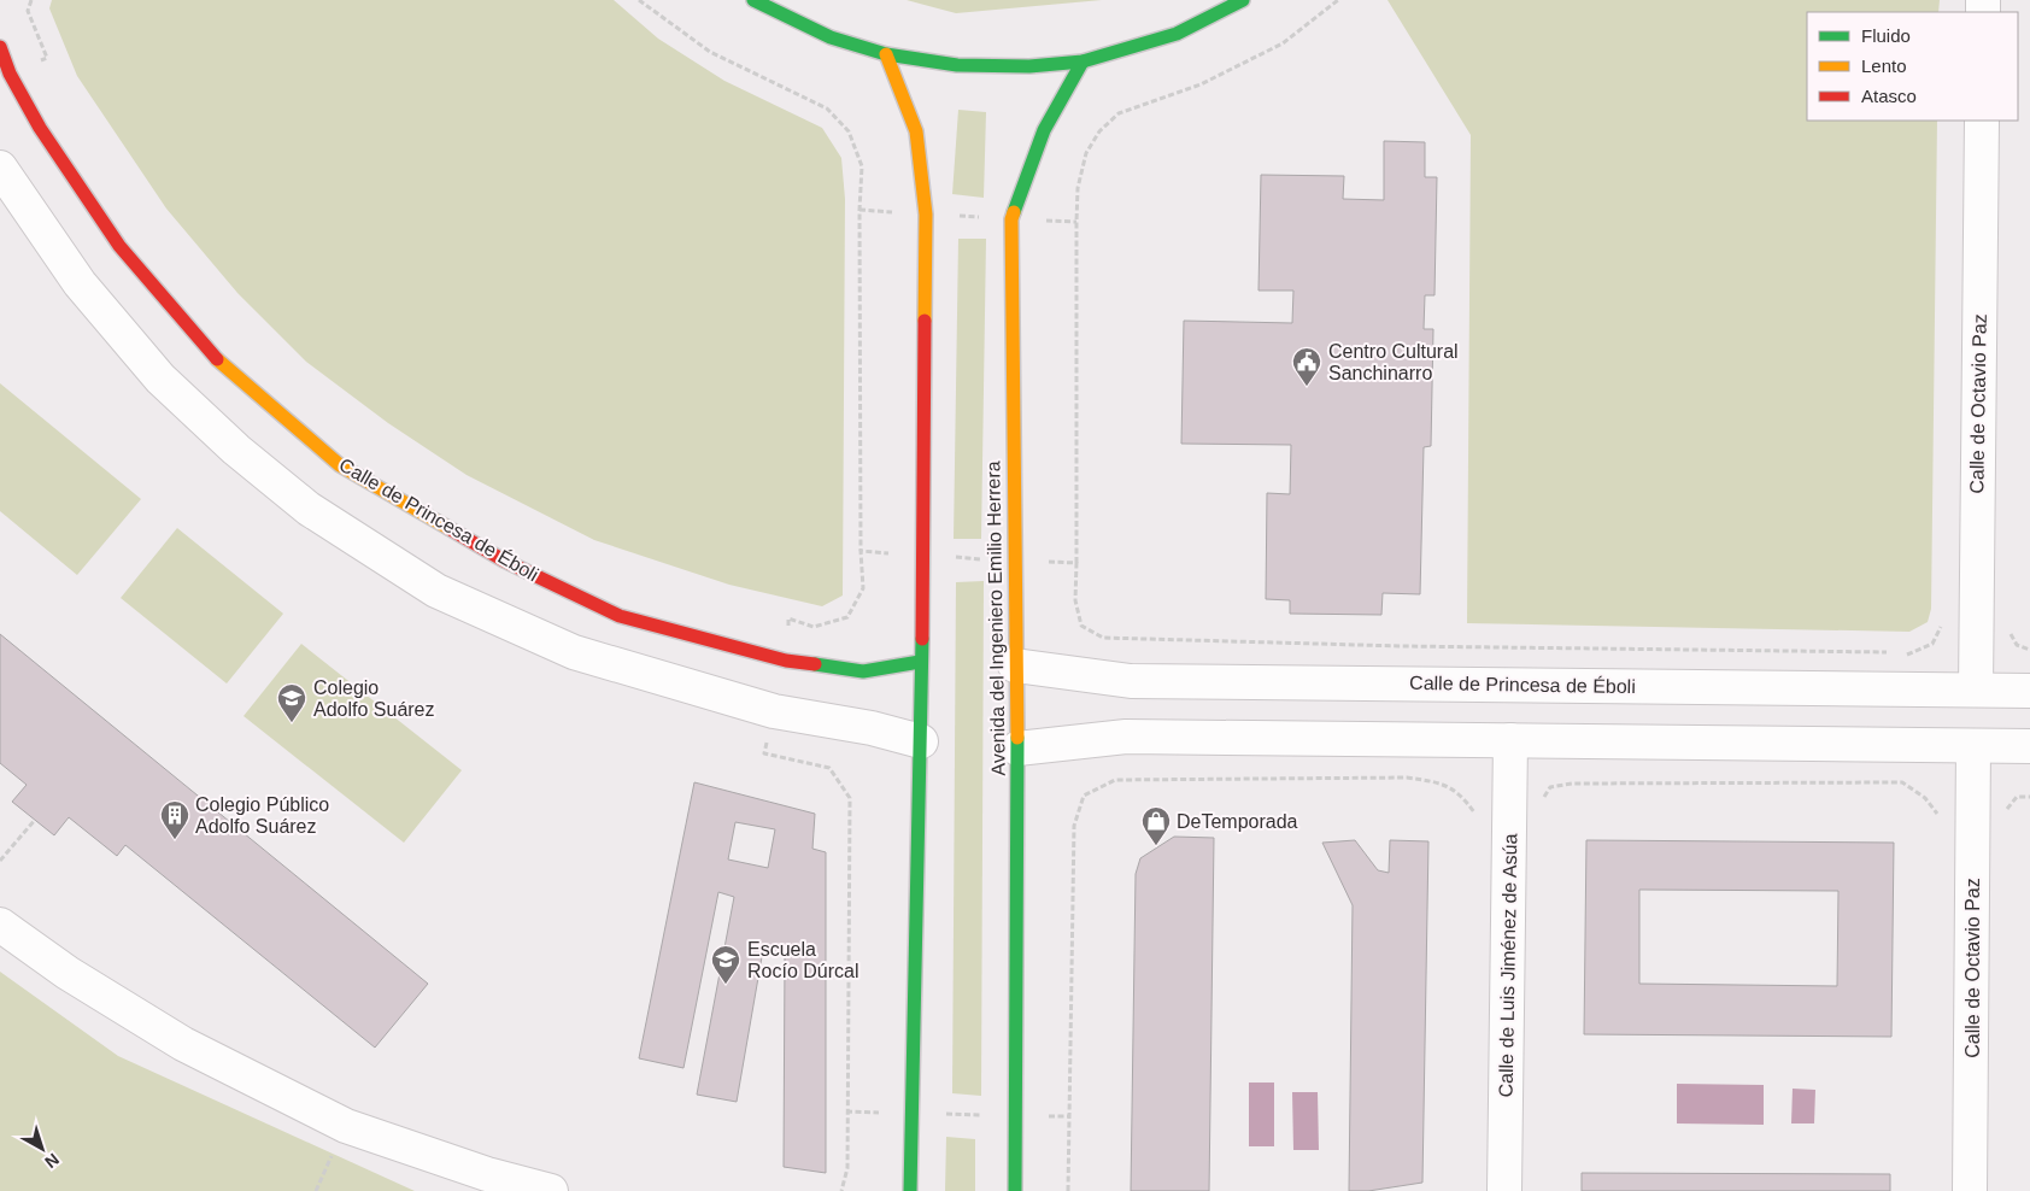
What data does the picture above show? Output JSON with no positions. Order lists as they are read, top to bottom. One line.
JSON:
{"streets":{"street":["Calle de Octavio Paz","Calle de Princesa de Éboli","Avenida del Ingeniero Emilio Herrera","Calle de Luis Jiménez de Asúa"]},"crossings":[["Calle de Octavio Paz","Calle de Princesa de Éboli"],["Calle de Princesa de Éboli","Avenida del Ingeniero Emilio Herrera"]],"places":{"public building":["Centro Cultural Sanchinarro"],"school or university":["Colegio Adolfo Suárez","Escuela Rocío Dúrcal"],"building":["Colegio Público Adolfo Suárez"],"shop":["DeTemporada"]},"legend":["Fluido","Lento","Atasco"],"north":"bottom right"}
